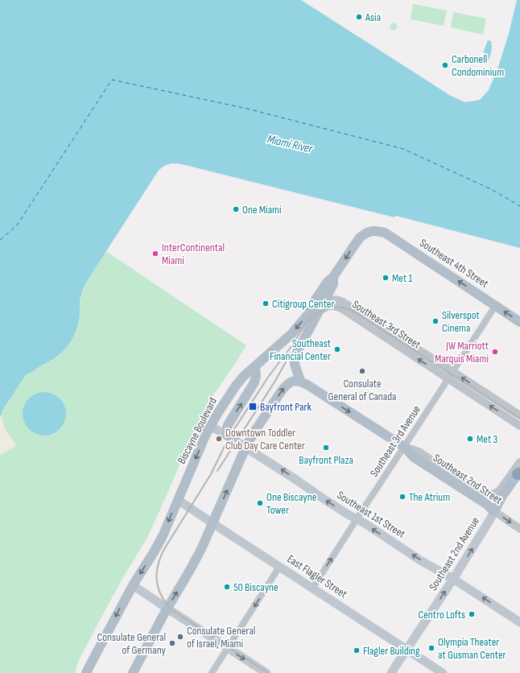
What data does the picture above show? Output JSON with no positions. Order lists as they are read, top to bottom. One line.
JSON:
{"streets":{"main road":["Southeast 4th Street","Biscayne Boulevard","Southeast 2nd Street","Southeast 1st Street","Southeast 2nd Avenue","East Flagler Street"],"street":["Southeast 3rd Street","Southeast 3rd Avenue"]},"crossings":[["Southeast 4th Street","Biscayne Boulevard"],["Southeast 4th Street","Southeast 3rd Avenue"],["Southeast 3rd Street","Southeast 3rd Avenue"],["Biscayne Boulevard","Southeast 1st Street"],["Biscayne Boulevard","East Flagler Street"],["Southeast 3rd Avenue","Southeast 2nd Street"],["Southeast 3rd Avenue","Southeast 1st Street"],["Southeast 3rd Avenue","East Flagler Street"],["Southeast 2nd Street","Southeast 2nd Avenue"],["Southeast 1st Street","Southeast 2nd Avenue"],["Southeast 2nd Avenue","East Flagler Street"]],"one_way":["Southeast 4th Street","Southeast 2nd Street","Southeast 1st Street","Southeast 2nd Avenue"],"water":["Miami River"],"places":{"other":["Asia","Carbonell Condominium","One Miami","InterContinental Miami","Met 1","Citigroup Center","Silverspot Cinema","Southeast Financial Center","JW Marriott Marquis Miami","Consulate General of Canada","Downtown Toddler Club Day Care Center","Met 3","Bayfront Plaza","The Atrium","One Biscayne Tower","50 Biscayne","Centro Lofts","Consulate General of Israel, Miami","Consulate General of Germany","Olympia Theater at Gusman Center","Flagler Building"],"transit":["Bayfront Park"]}}
